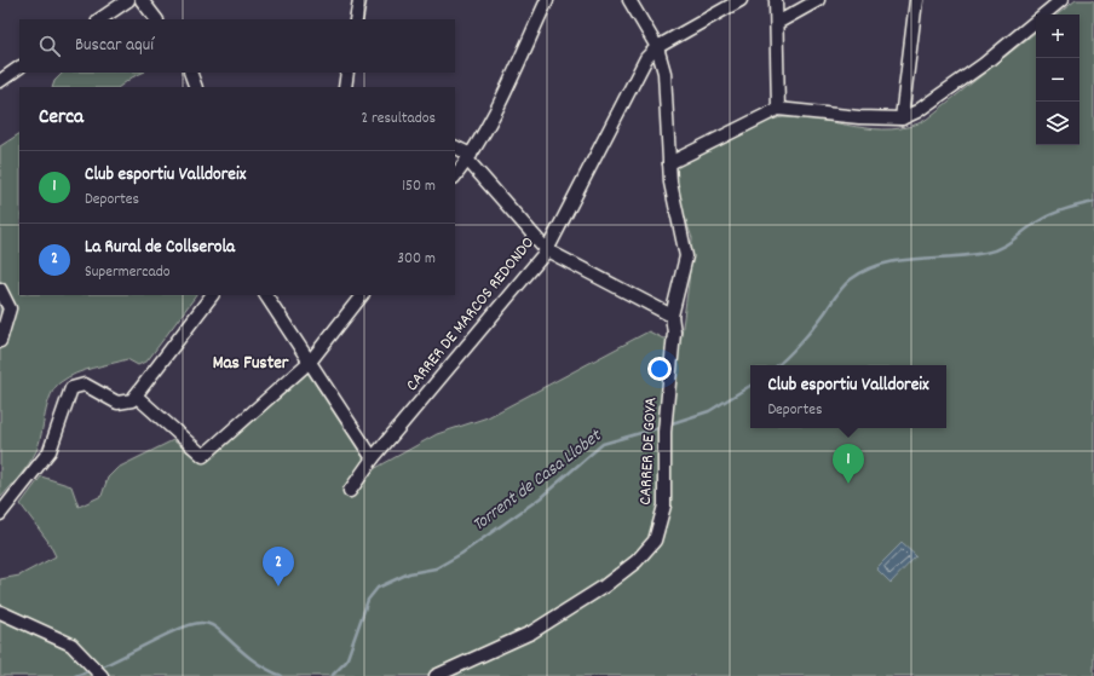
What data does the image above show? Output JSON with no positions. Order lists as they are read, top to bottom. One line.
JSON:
{"streets":{"street":["CARRER DE MARCOS REDONDO","CARRER DE GOYA"]},"crossings":[["CARRER DE MARCOS REDONDO","CARRER DE GOYA"]],"districts":["Mas Fuster"],"water":["Torrent de Casa Llobet"],"page":{"map_buttons":["+","−"],"search":"Buscar aquí","heading":["Cerca","2 resultados"],"list":[{"mark":"1","name":"Club esportiu Valldoreix","note":"Deportes","value":"150 m"},{"mark":"2","name":"La Rural de Collserola","note":"Supermercado","value":"300 m"}],"popup":["Club esportiu Valldoreix","Deportes"],"pins":["1","2"]}}
